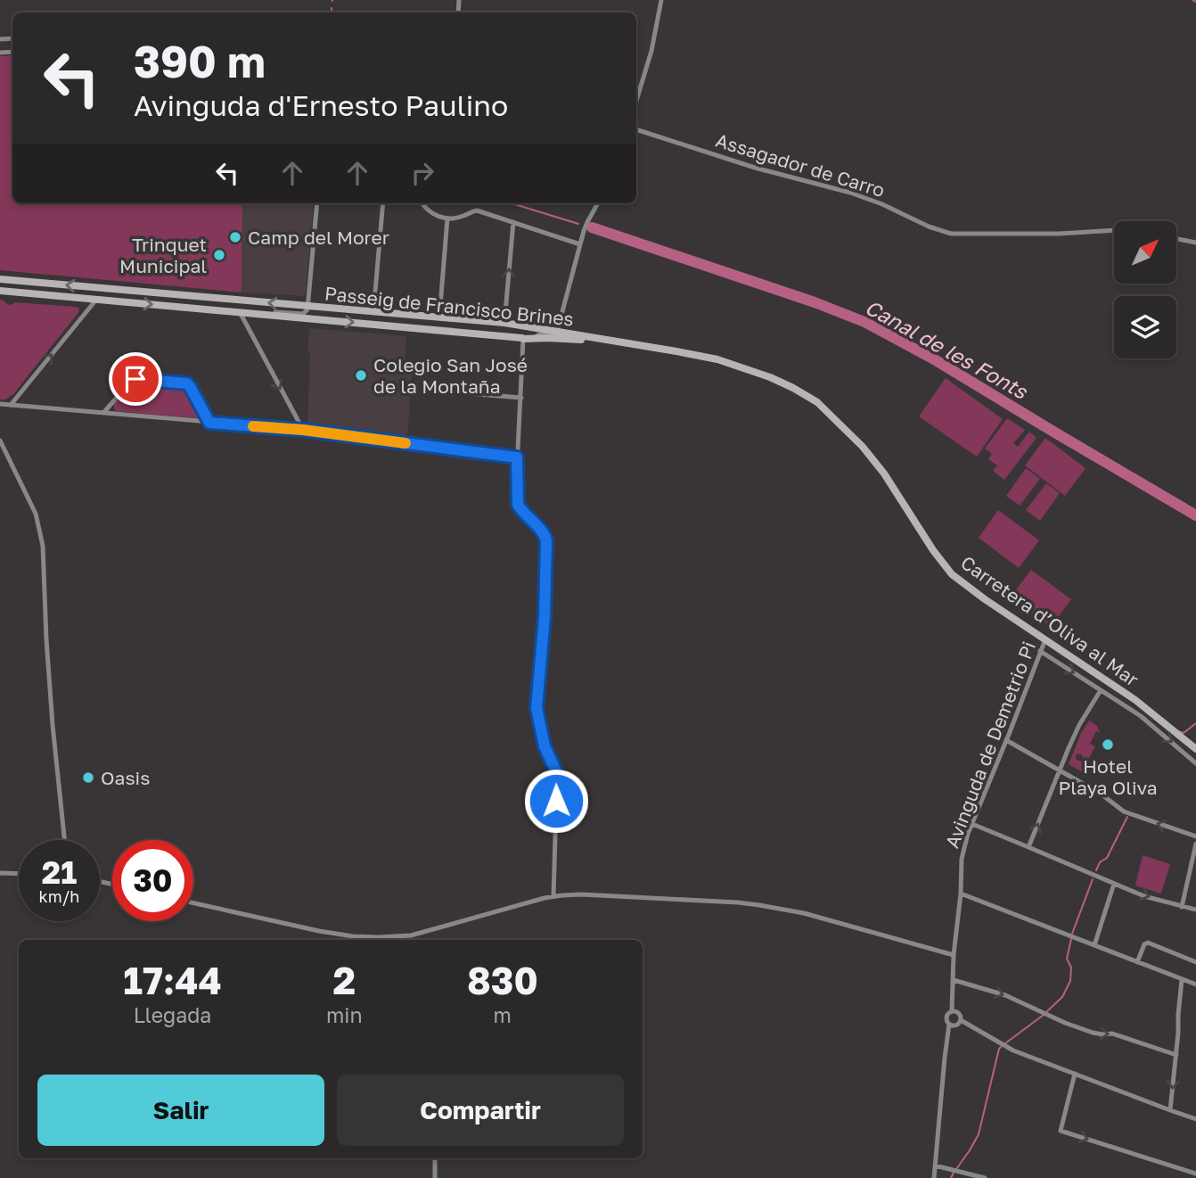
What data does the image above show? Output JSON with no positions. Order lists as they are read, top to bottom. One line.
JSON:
{"streets":{"street":["Assagador de Carro","Passeig de Francisco Brines","Carretera d’Oliva al Mar","Avinguda de Demetrio Pi"]},"crossings":[["Passeig de Francisco Brines","Carretera d’Oliva al Mar"],["Carretera d’Oliva al Mar","Avinguda de Demetrio Pi"]],"water":["Canal de les Fonts"],"places":["Camp del Morer","Trinquet Municipal","Colegio San José de la Montaña","Hotel Playa Oliva","Oasis"],"north":"top right","page":{"turn":["390 m","Avinguda d'Ernesto Paulino"],"speed":"21 km/h","limit":"30","eta":["17:44","Llegada","2","min","830","m"],"buttons":["Salir","Compartir"]}}
